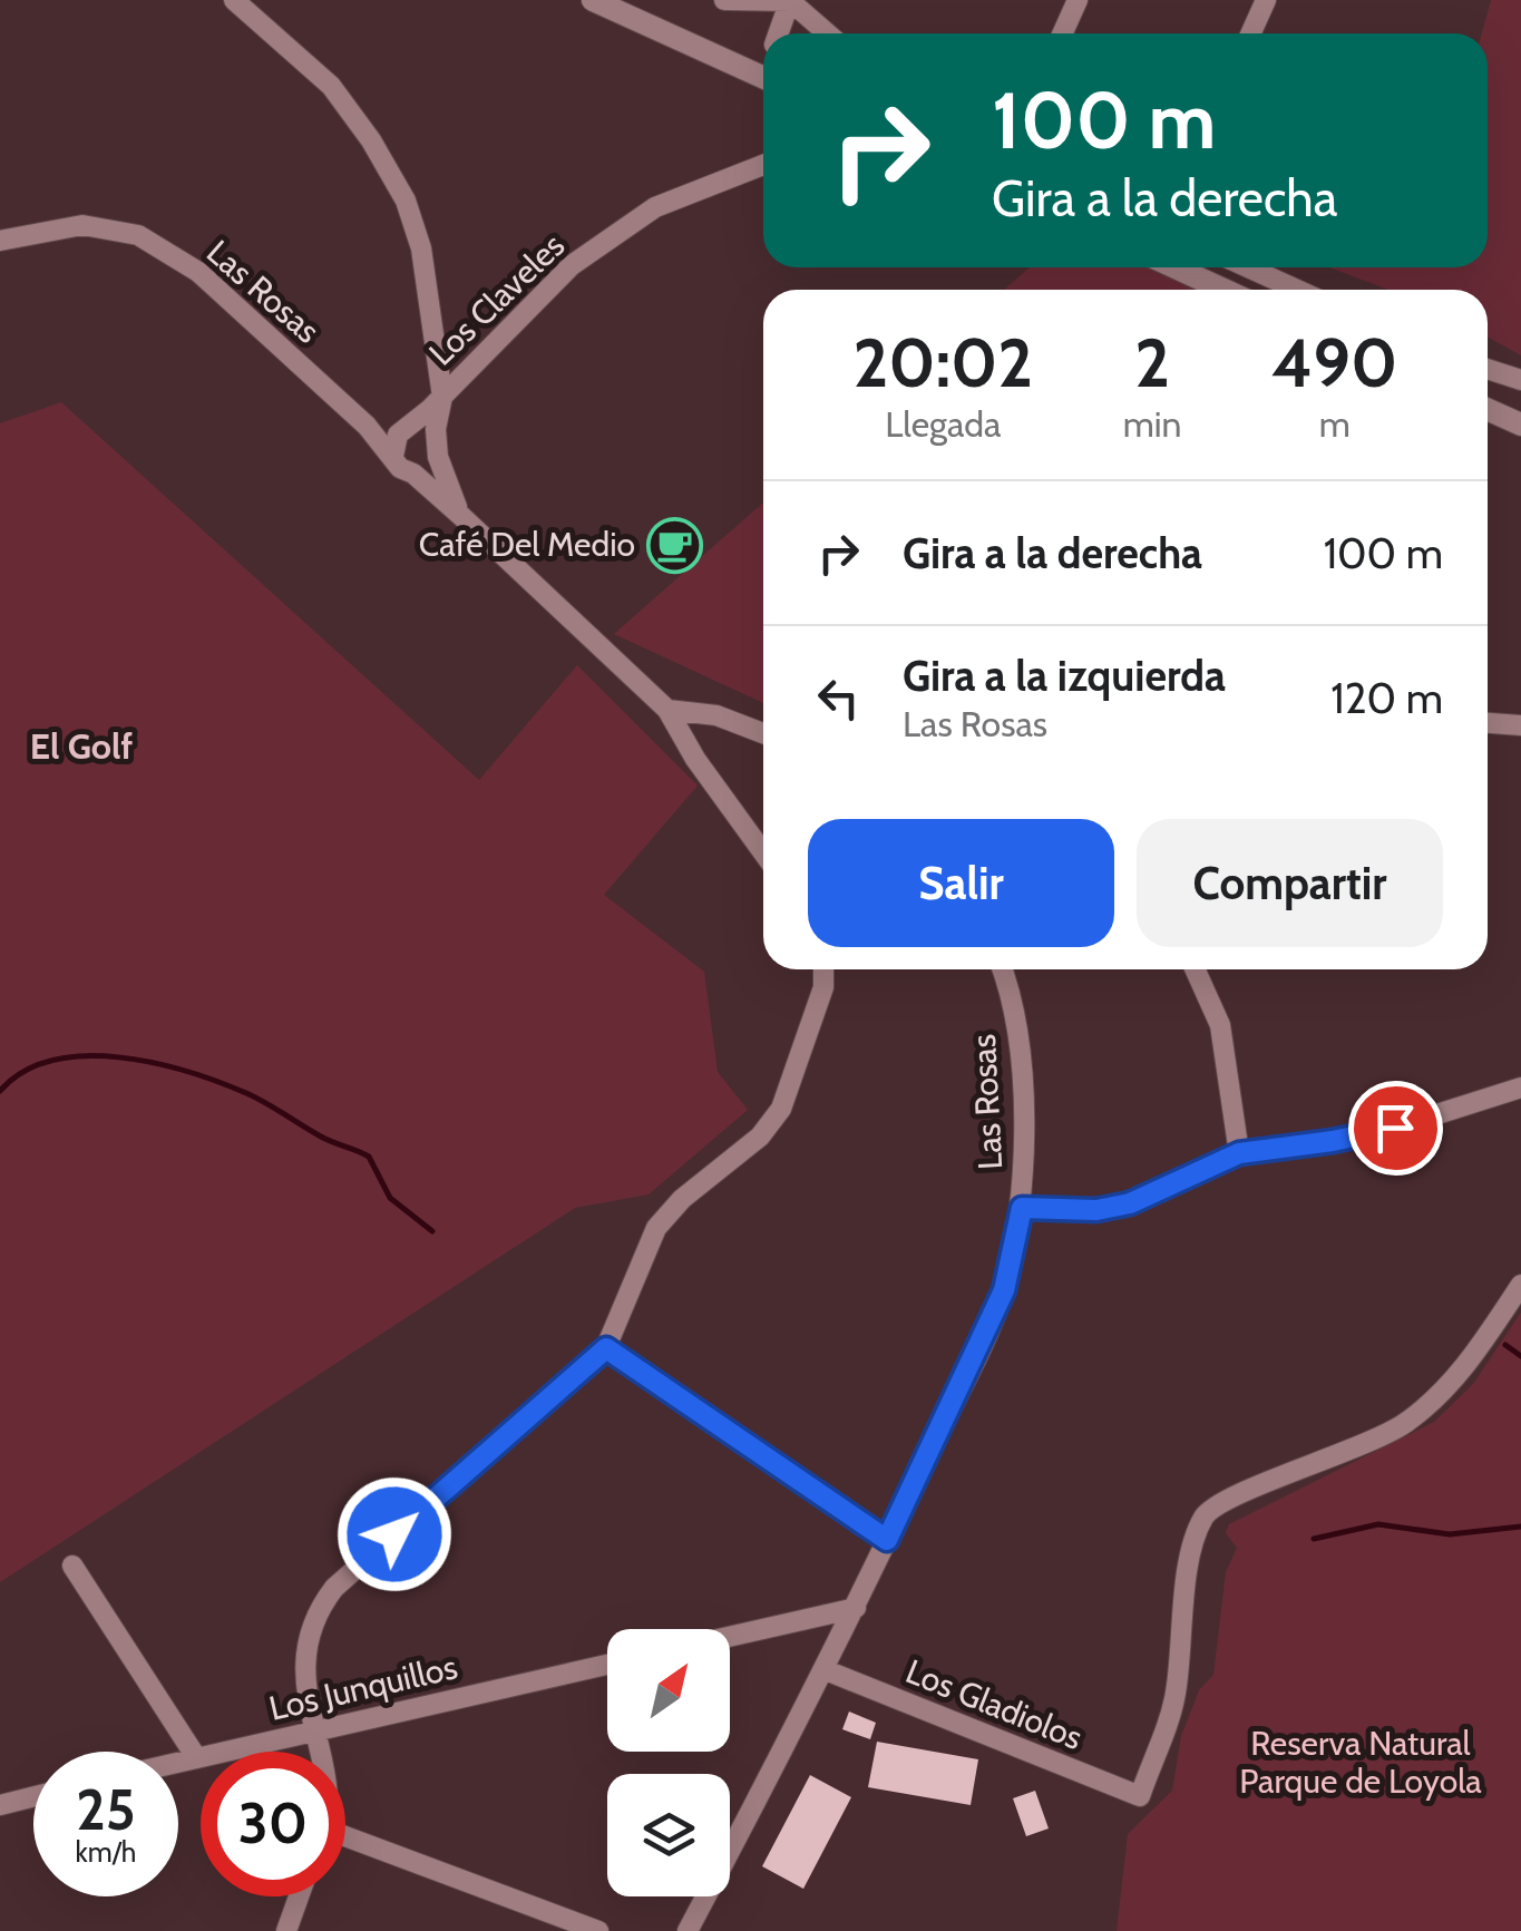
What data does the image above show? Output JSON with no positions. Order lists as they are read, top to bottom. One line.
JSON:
{"streets":{"street":["Las Rosas","Los Claveles","Los Junquillos","Los Gladiolos"]},"crossings":[["Las Rosas","Los Claveles"],["Las Rosas","Los Gladiolos"]],"districts":["El Golf"],"parks":["Reserva Natural Parque de Loyola"],"places":{"cafe":["Café Del Medio"]},"north":"top right","page":{"turn":["100 m","Gira a la derecha"],"eta":["20:02","Llegada","2","min","490","m"],"list":[{"name":"Gira a la derecha","value":"100 m"},{"name":"Gira a la izquierda","note":"Las Rosas","value":"120 m"}],"buttons":["Salir","Compartir"],"speed":"25 km/h","limit":"30"}}
